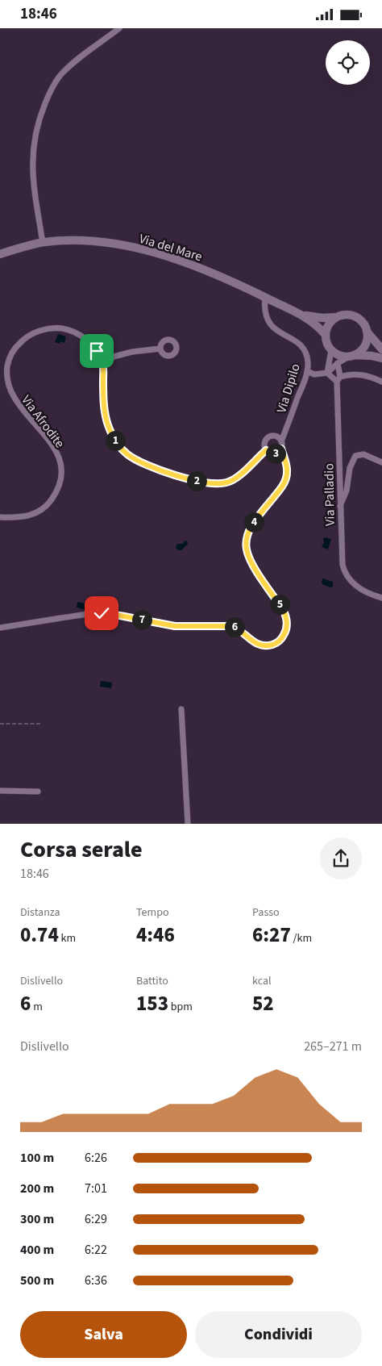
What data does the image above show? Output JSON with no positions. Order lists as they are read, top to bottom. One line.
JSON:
{"streets":{"main road":["Via del Mare"],"street":["Via Dipilo","Via Afrodite","Via Palladio"]},"crossings":[["Via del Mare","Via Dipilo"],["Via Dipilo","Via Afrodite"]],"page":{"status":"18:46","pins":["1","3","2","4","5","7","6"],"heading":["Corsa serale","18:46"],"stats":[["Distanza","0.74 km"],["Tempo","4:46"],["Passo","6:27 /km"],["Dislivello","6 m"],["Battito","153 bpm"],["kcal","52"]],"chart":["Dislivello","265–271 m"],"list":[{"name":"100 m","note":"6:26"},{"name":"200 m","note":"7:01"},{"name":"300 m","note":"6:29"},{"name":"400 m","note":"6:22"},{"name":"500 m","note":"6:36"}],"buttons":["Salva","Condividi"]}}
